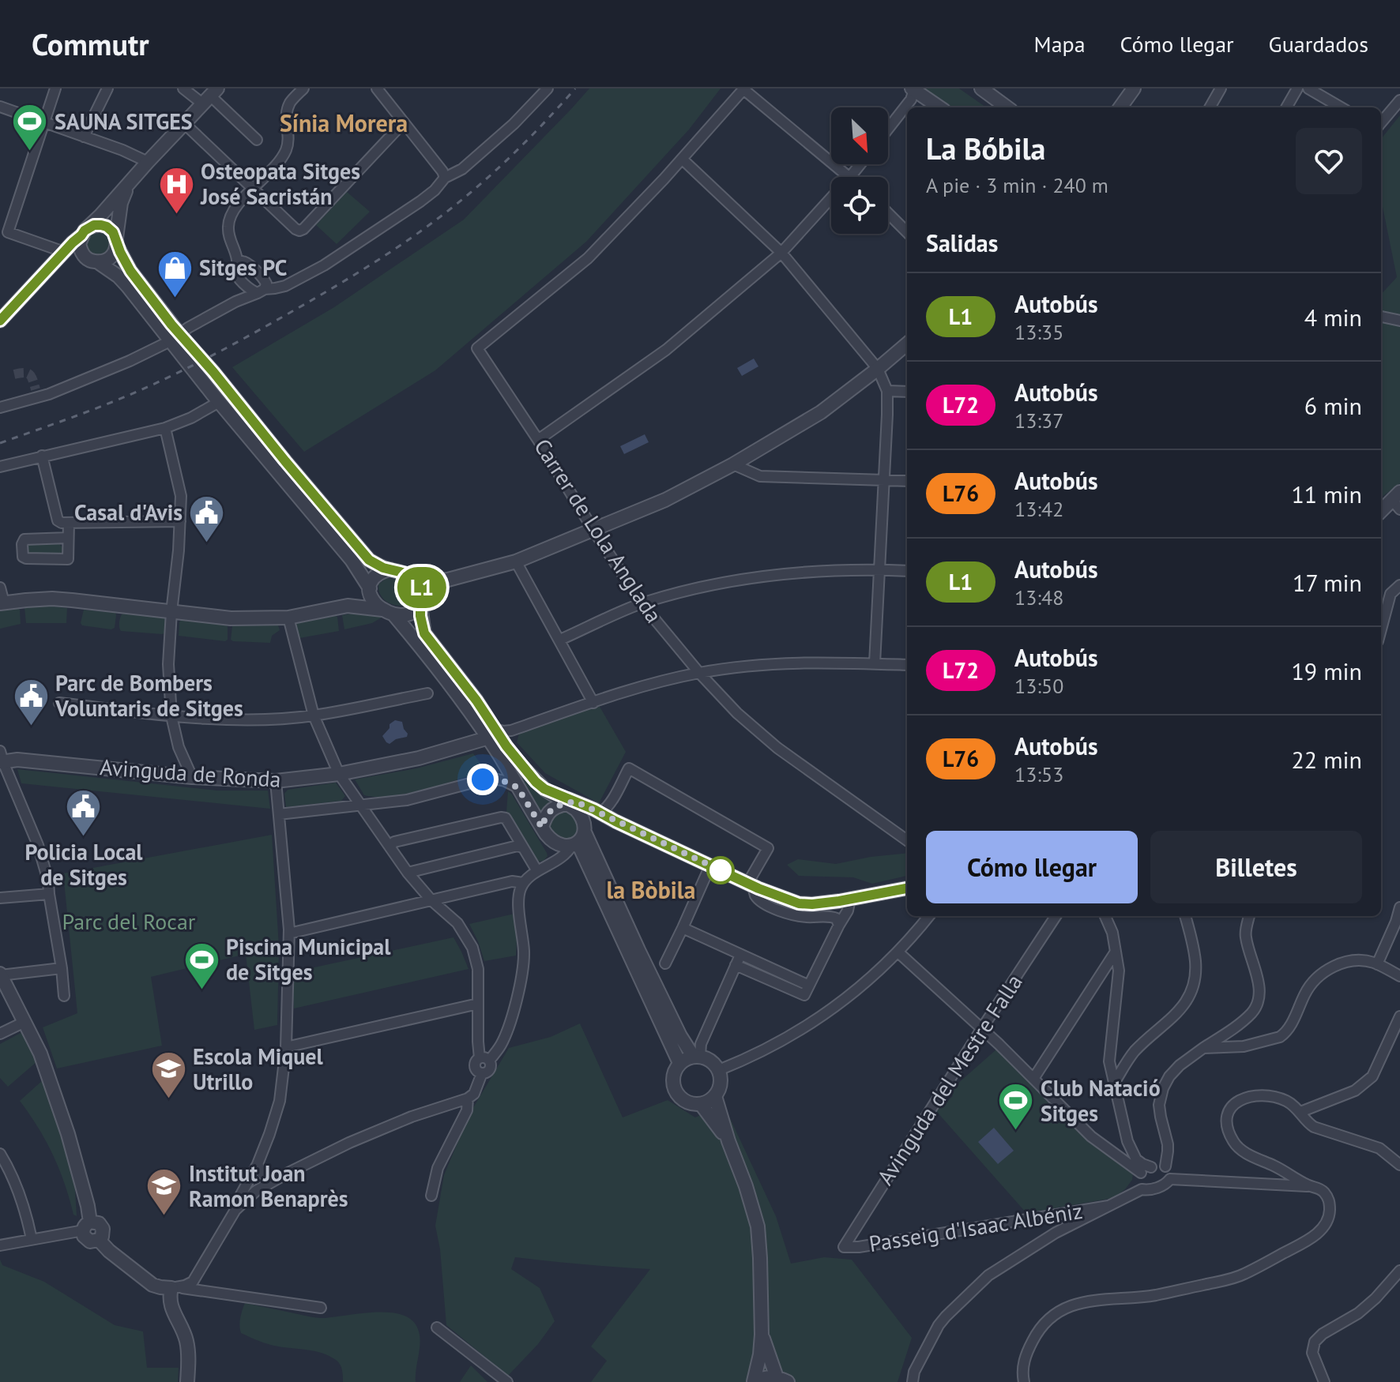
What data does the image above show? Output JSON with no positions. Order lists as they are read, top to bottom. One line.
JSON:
{"streets":{"street":["Carrer de Lola Anglada","Avinguda de Ronda","Avinguda del Mestre Falla","Passeig d'Isaac Albéniz"]},"crossings":[["Avinguda del Mestre Falla","Passeig d'Isaac Albéniz"]],"districts":["Sínia Morera","la Bòbila"],"parks":["Parc del Rocar"],"places":{"sports":["SAUNA SITGES","Piscina Municipal de Sitges","Club Natació Sitges"],"hospital":["Osteopata Sitges José Sacristán"],"shop":["Sitges PC"],"public building":["Casal d'Avis","Parc de Bombers Voluntaris de Sitges","Policia Local de Sitges"],"school or university":["Escola Miquel Utrillo","Institut Joan Ramon Benaprès"]},"lines":["bus line L1"],"north":"bottom right","page":{"header":"Commutr","nav":["Mapa","Cómo llegar","Guardados"],"on_map":"L1","heading":[["La Bóbila","A pie · 3 min · 240 m"],"Salidas"],"list":[{"mark":"L1","name":"Autobús","note":"13:35","value":"4 min"},{"mark":"L72","name":"Autobús","note":"13:37","value":"6 min"},{"mark":"L76","name":"Autobús","note":"13:42","value":"11 min"},{"mark":"L1","name":"Autobús","note":"13:48","value":"17 min"},{"mark":"L72","name":"Autobús","note":"13:50","value":"19 min"},{"mark":"L76","name":"Autobús","note":"13:53","value":"22 min"}],"buttons":["Cómo llegar","Billetes"]}}
